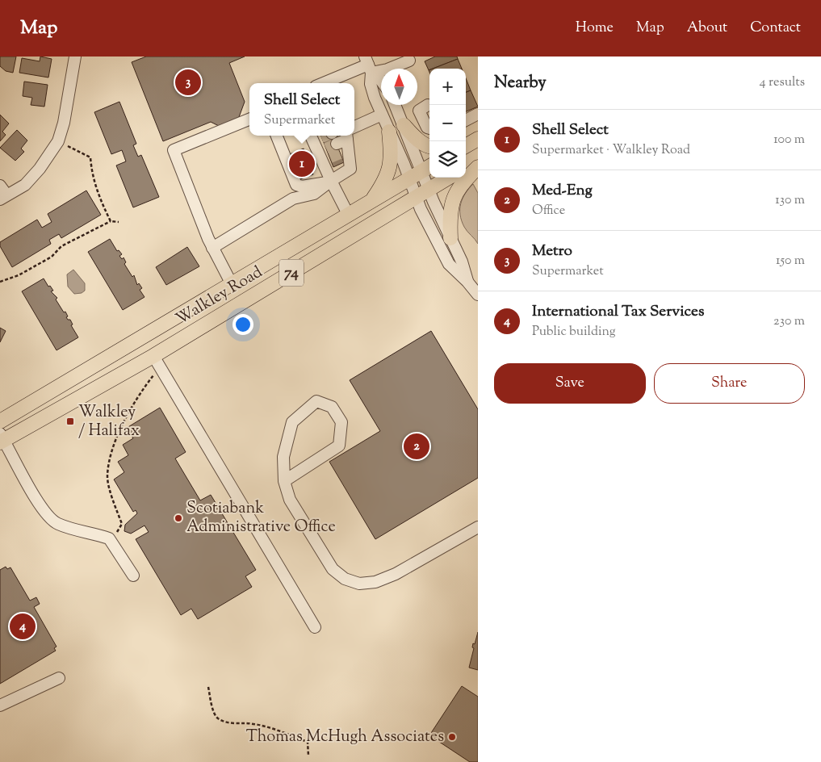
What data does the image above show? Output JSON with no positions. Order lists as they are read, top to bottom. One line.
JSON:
{"streets":{"main road":["74","Walkley Road"]},"places":{"transit":["Walkley / Halifax"],"other":["Scotiabank Administrative Office","Thomas McHugh Associates"]},"north":"top","page":{"header":"Map","nav":["Home","Map","About","Contact"],"heading":["Nearby","4 results"],"pins":["3","1","2","4"],"map_buttons":["+","−"],"popup":["Shell Select","Supermarket"],"list":[{"mark":"1","name":"Shell Select","note":"Supermarket · Walkley Road","value":"100 m"},{"mark":"2","name":"Med-Eng","note":"Office","value":"130 m"},{"mark":"3","name":"Metro","note":"Supermarket","value":"150 m"},{"mark":"4","name":"International Tax Services","note":"Public building","value":"230 m"}],"buttons":["Save","Share"]}}
